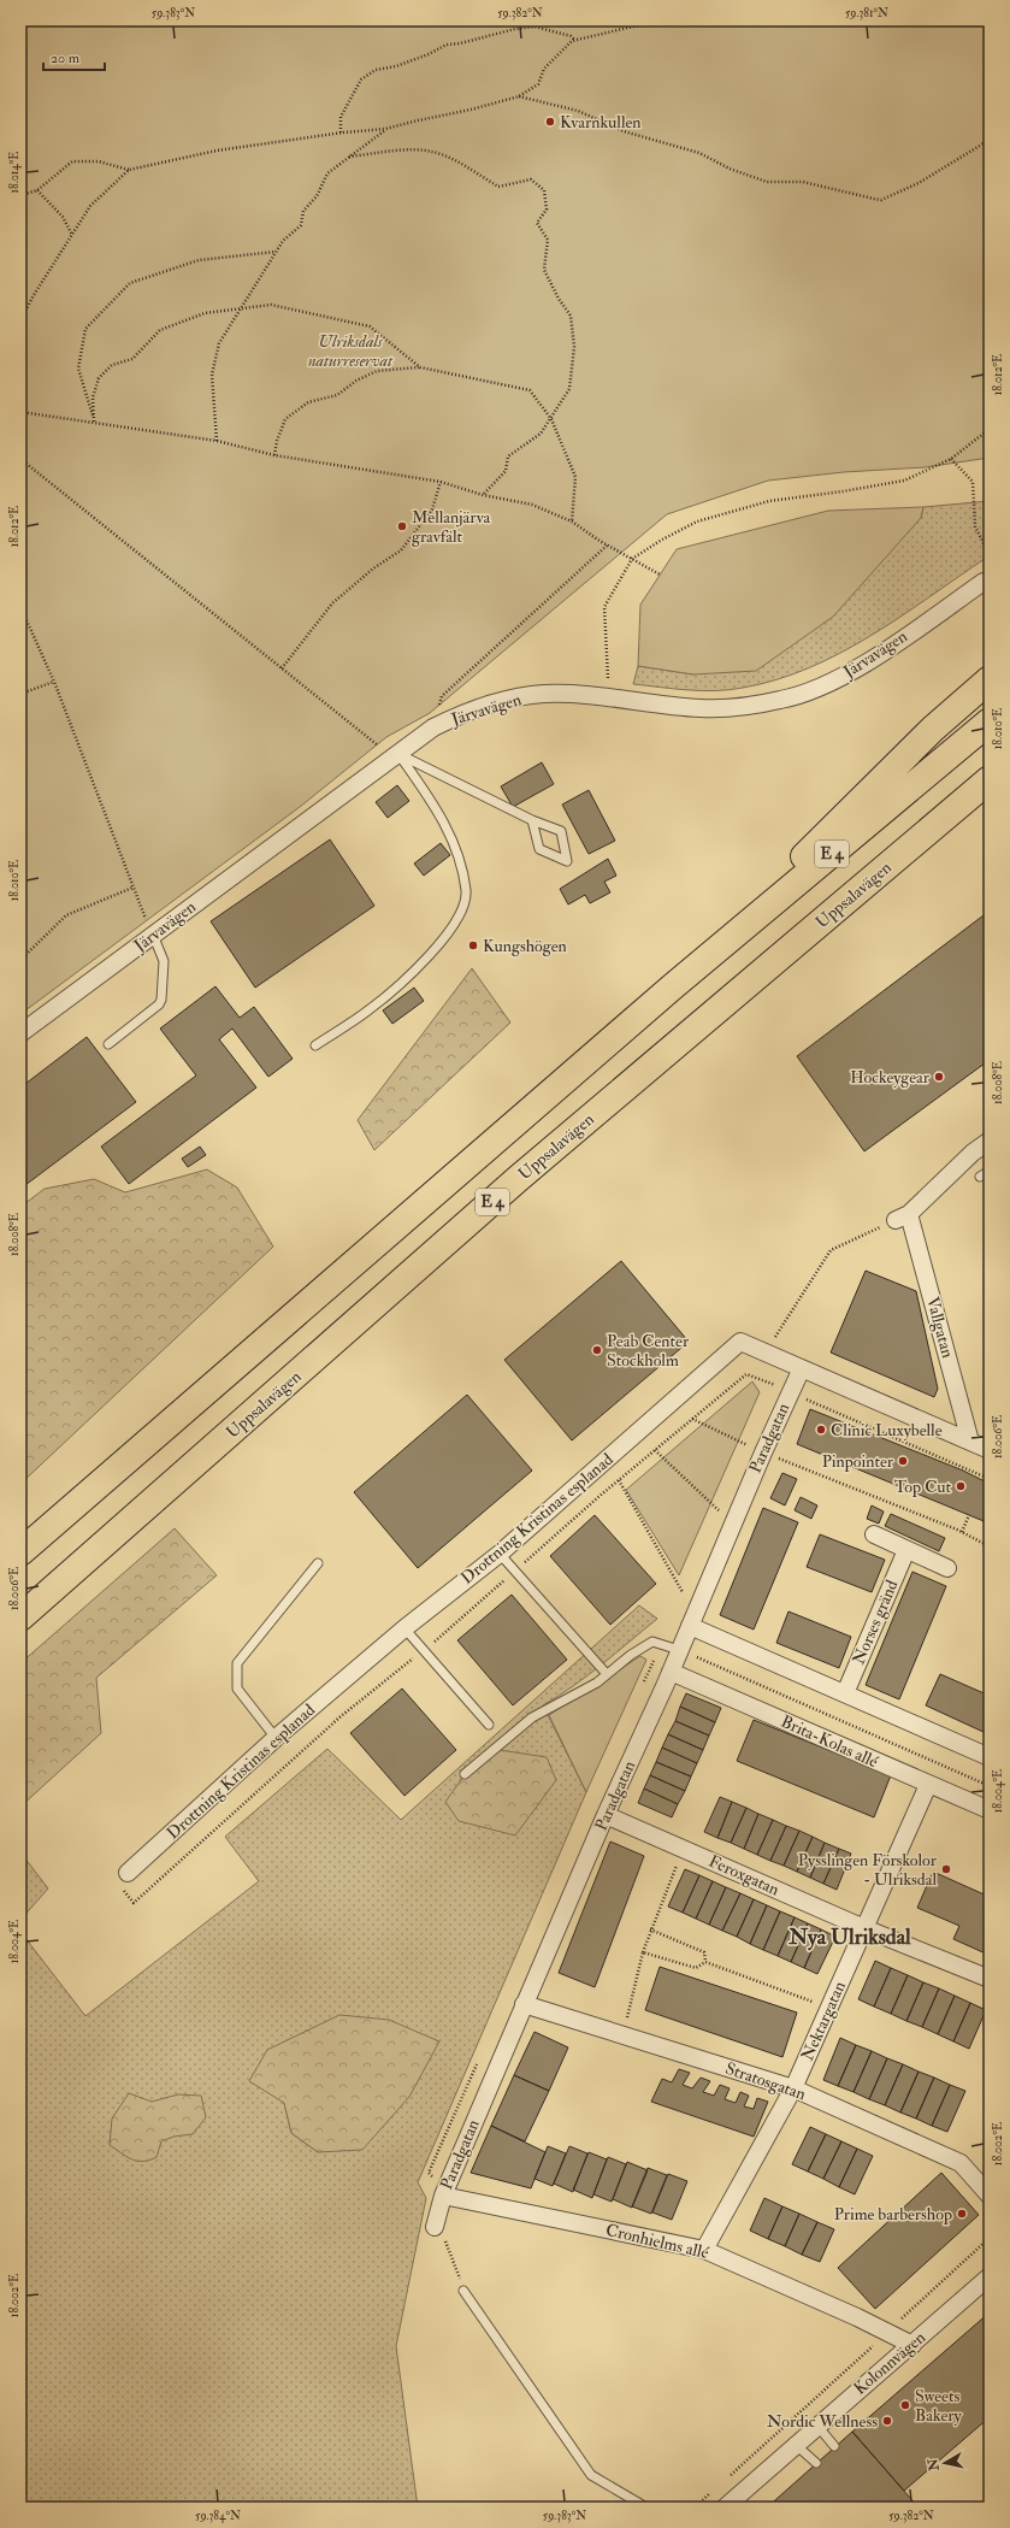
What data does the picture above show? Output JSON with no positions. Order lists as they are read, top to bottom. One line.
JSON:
{"streets":{"highway":["E 4","Uppsalavägen"],"street":["Järvavägen","Vallgatan","Paradgatan","Drottning Kristinas esplanad","Norses gränd","Brita-Kolas allé","Feroxgatan","Nektargatan","Stratosgatan","Cronhielms allé","Kolonnvägen"]},"crossings":[["Vallgatan","Drottning Kristinas esplanad"],["Paradgatan","Drottning Kristinas esplanad"],["Paradgatan","Brita-Kolas allé"],["Paradgatan","Feroxgatan"],["Paradgatan","Stratosgatan"],["Paradgatan","Cronhielms allé"],["Brita-Kolas allé","Nektargatan"],["Feroxgatan","Nektargatan"],["Nektargatan","Stratosgatan"],["Nektargatan","Cronhielms allé"],["Cronhielms allé","Kolonnvägen"]],"districts":["Nya Ulriksdal"],"parks":["Ulriksdals naturreservat"],"places":["Kvarnkullen","Mellanjärva gravfält","Kungshögen","Hockeygear","Peab Center Stockholm","Clinic Luxybelle","Pinpointer","Top Cut","Pysslingen Förskolor - Ulriksdal","Prime barbershop","Sweets Bakery","Nordic Wellness"],"scale_bar":"20 m","north":"left","coordinates":["59.383°N","59.382°N","59.381°N","18.014°E","18.012°E","18.010°E","18.008°E","18.006°E","18.004°E","18.002°E","59.384°N"]}
